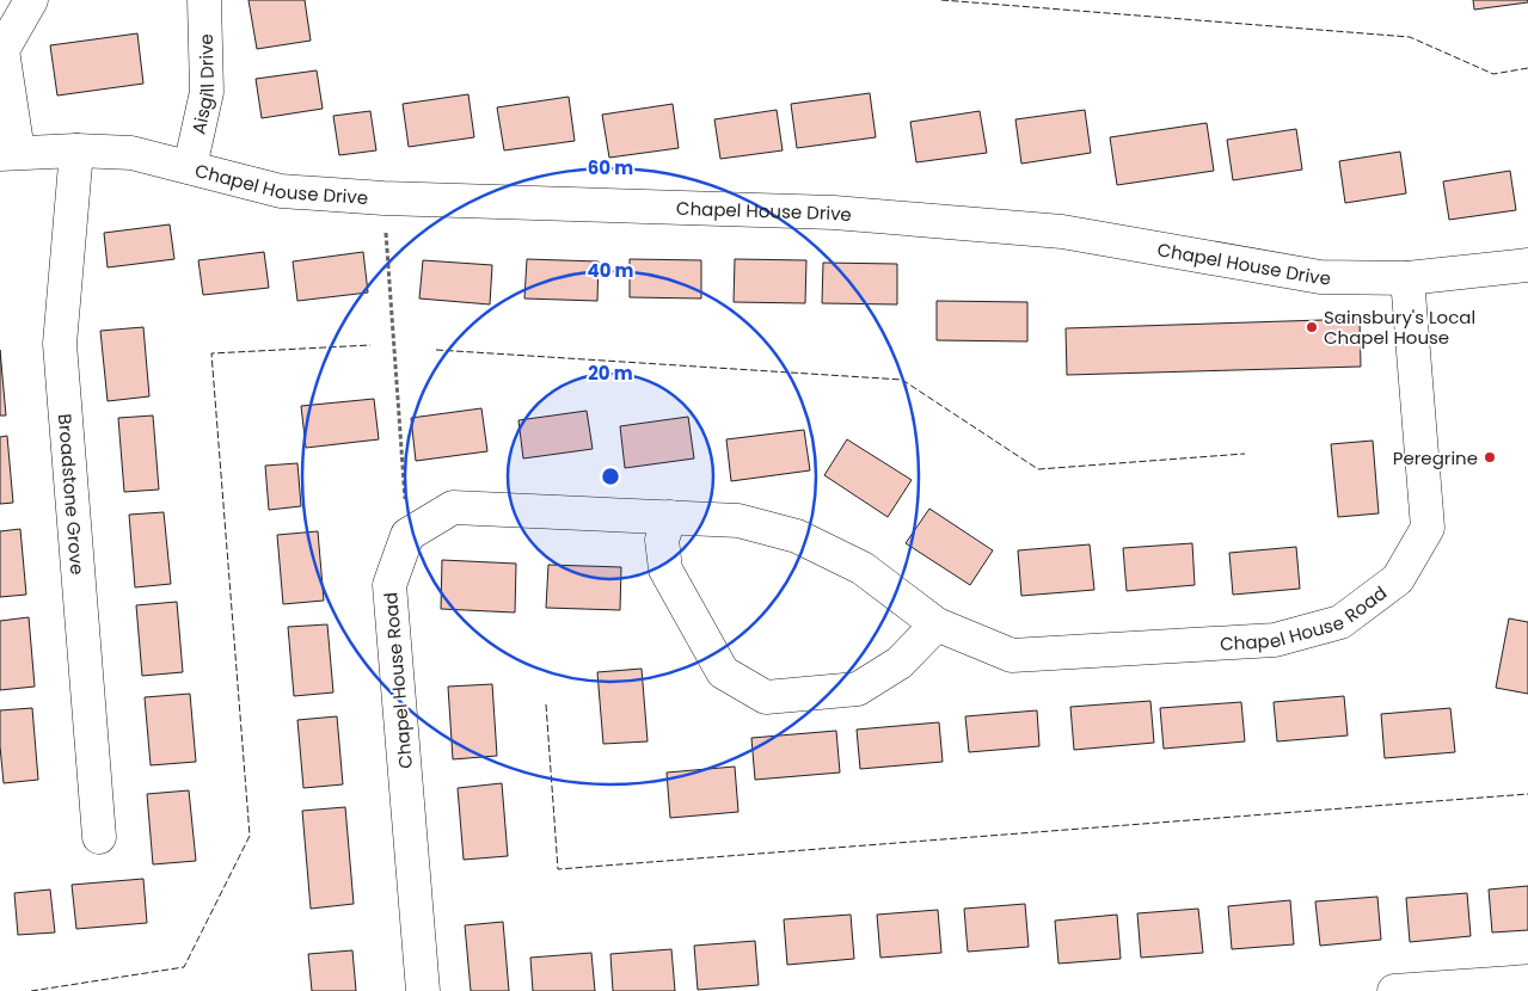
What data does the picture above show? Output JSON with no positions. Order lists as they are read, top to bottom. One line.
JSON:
{"streets":{"street":["Aisgill Drive","Chapel House Drive","Broadstone Grove","Chapel House Road"]},"crossings":[["Aisgill Drive","Chapel House Drive"],["Chapel House Drive","Broadstone Grove"],["Chapel House Drive","Chapel House Road"]],"places":["Sainsbury's Local Chapel House","Peregrine"],"rings":["60 m","40 m","20 m"]}
